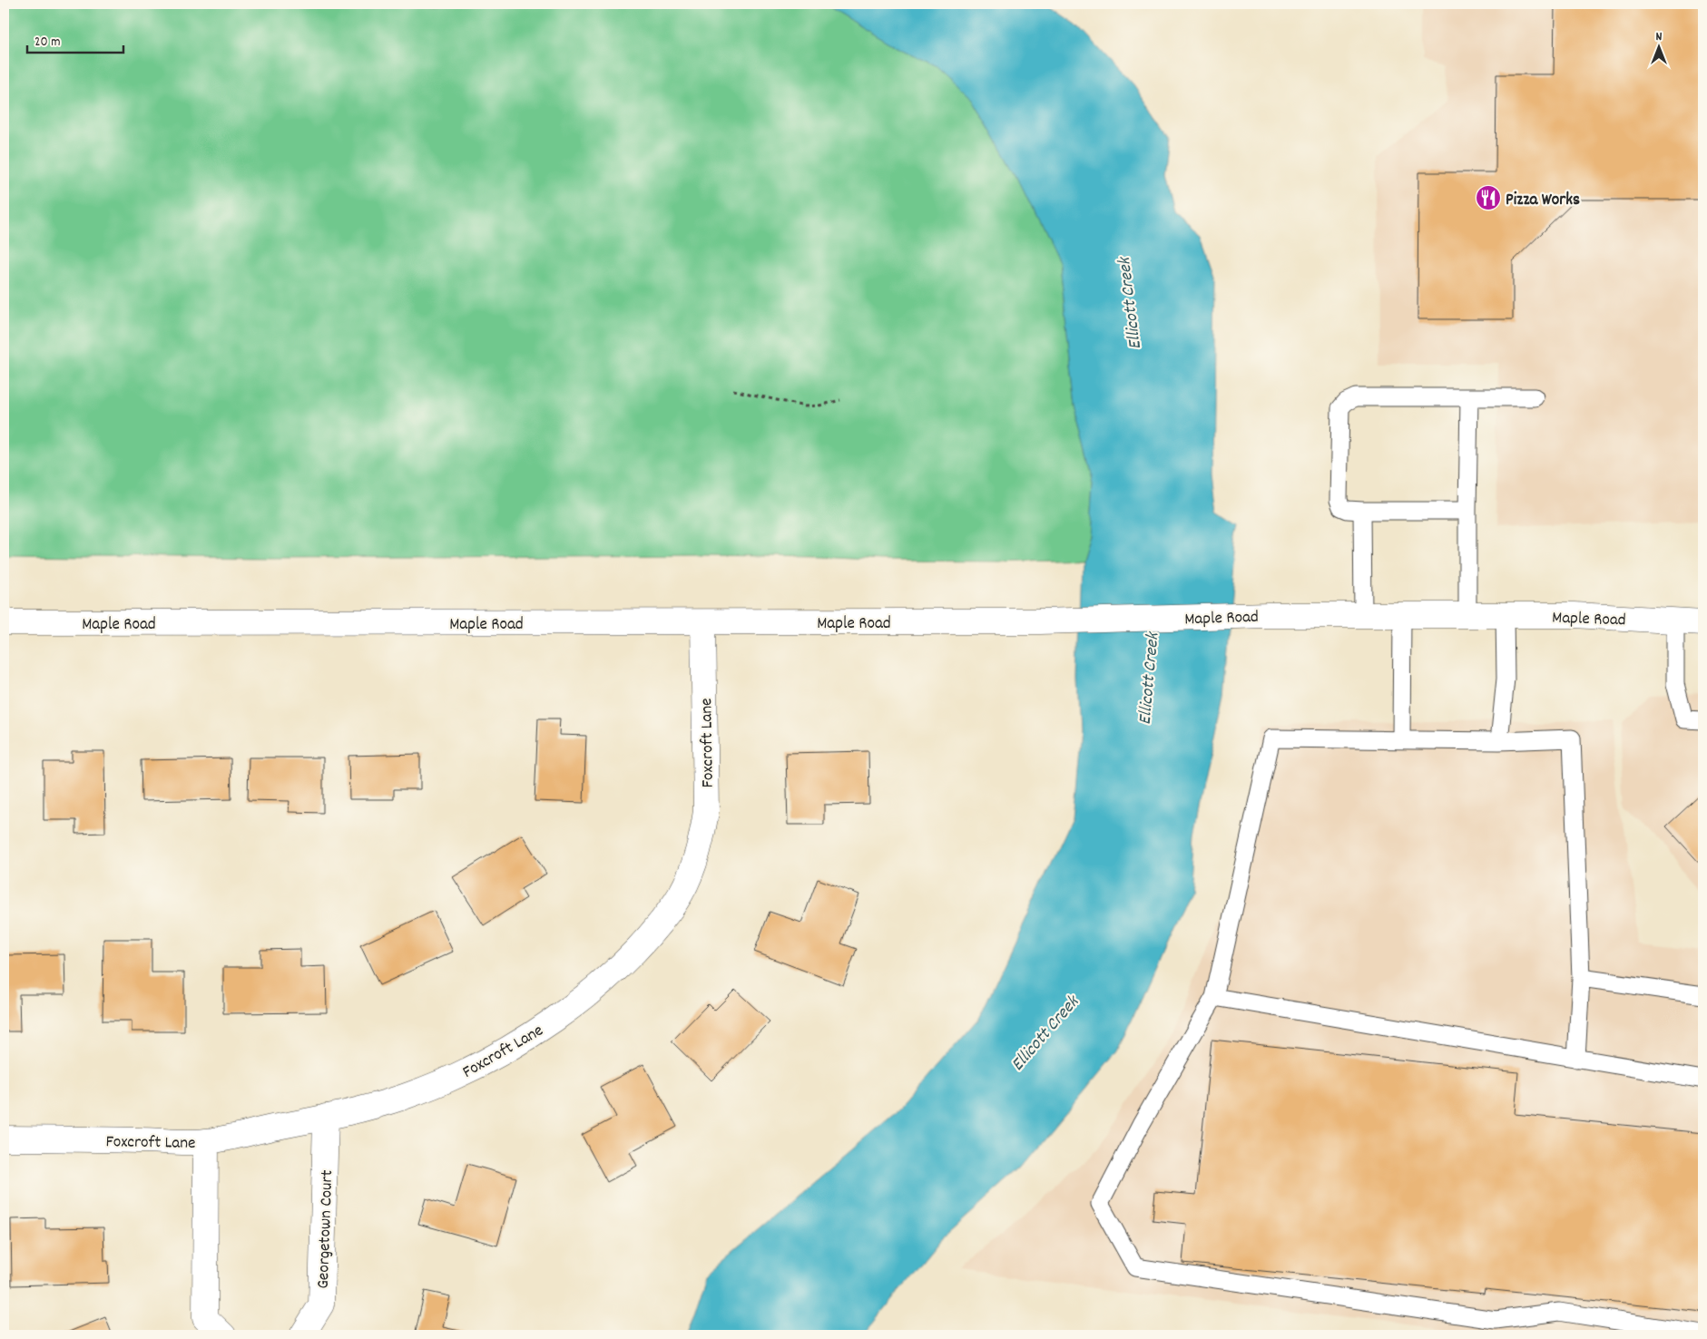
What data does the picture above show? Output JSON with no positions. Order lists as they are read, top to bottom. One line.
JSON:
{"streets":{"main road":["Maple Road","Foxcroft Lane","Georgetown Court"]},"crossings":[["Maple Road","Foxcroft Lane"],["Foxcroft Lane","Georgetown Court"]],"water":["Ellicott Creek"],"places":{"restaurant":["Pizza Works"]},"scale_bar":"20 m","north":"top"}
